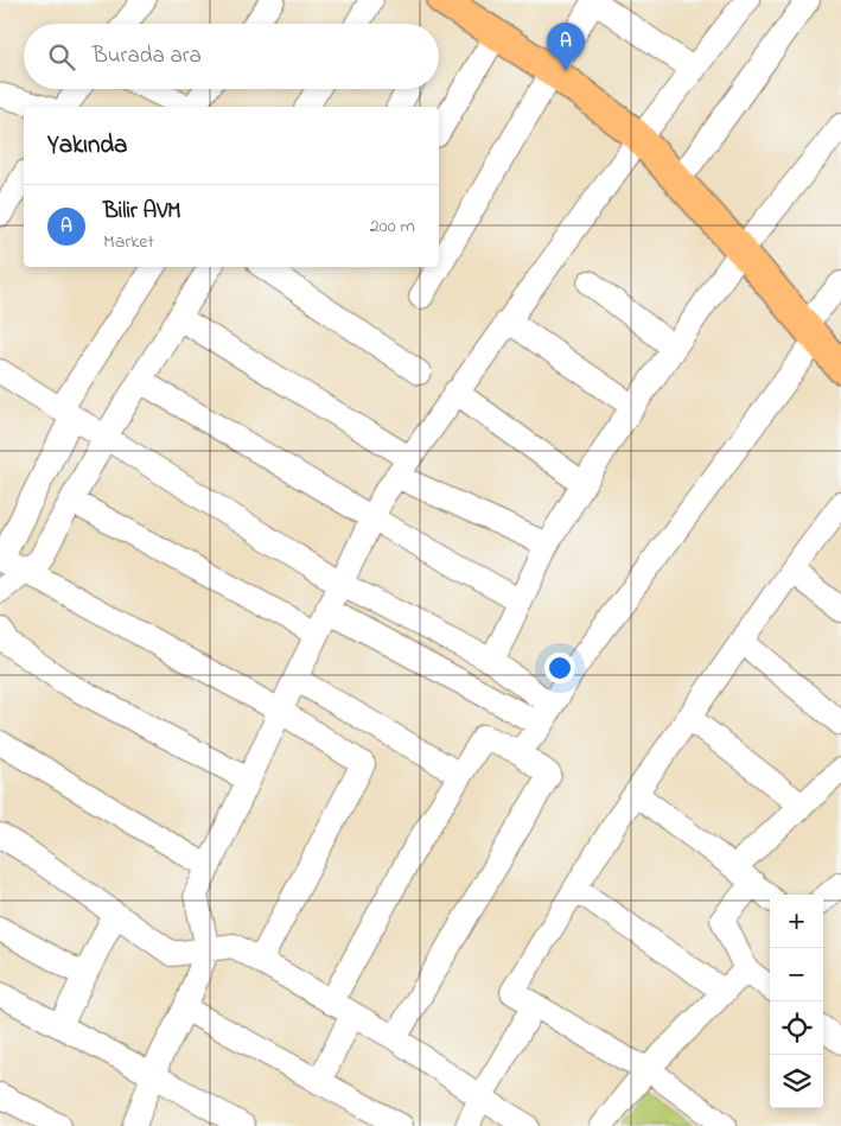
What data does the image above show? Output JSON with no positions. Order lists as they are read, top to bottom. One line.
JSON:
{"page":{"pins":"A","search":"Burada ara","heading":"Yakında","list":[{"mark":"A","name":"Bilir AVM","note":"Market","value":"200 m"}],"map_buttons":["+","−"]}}
